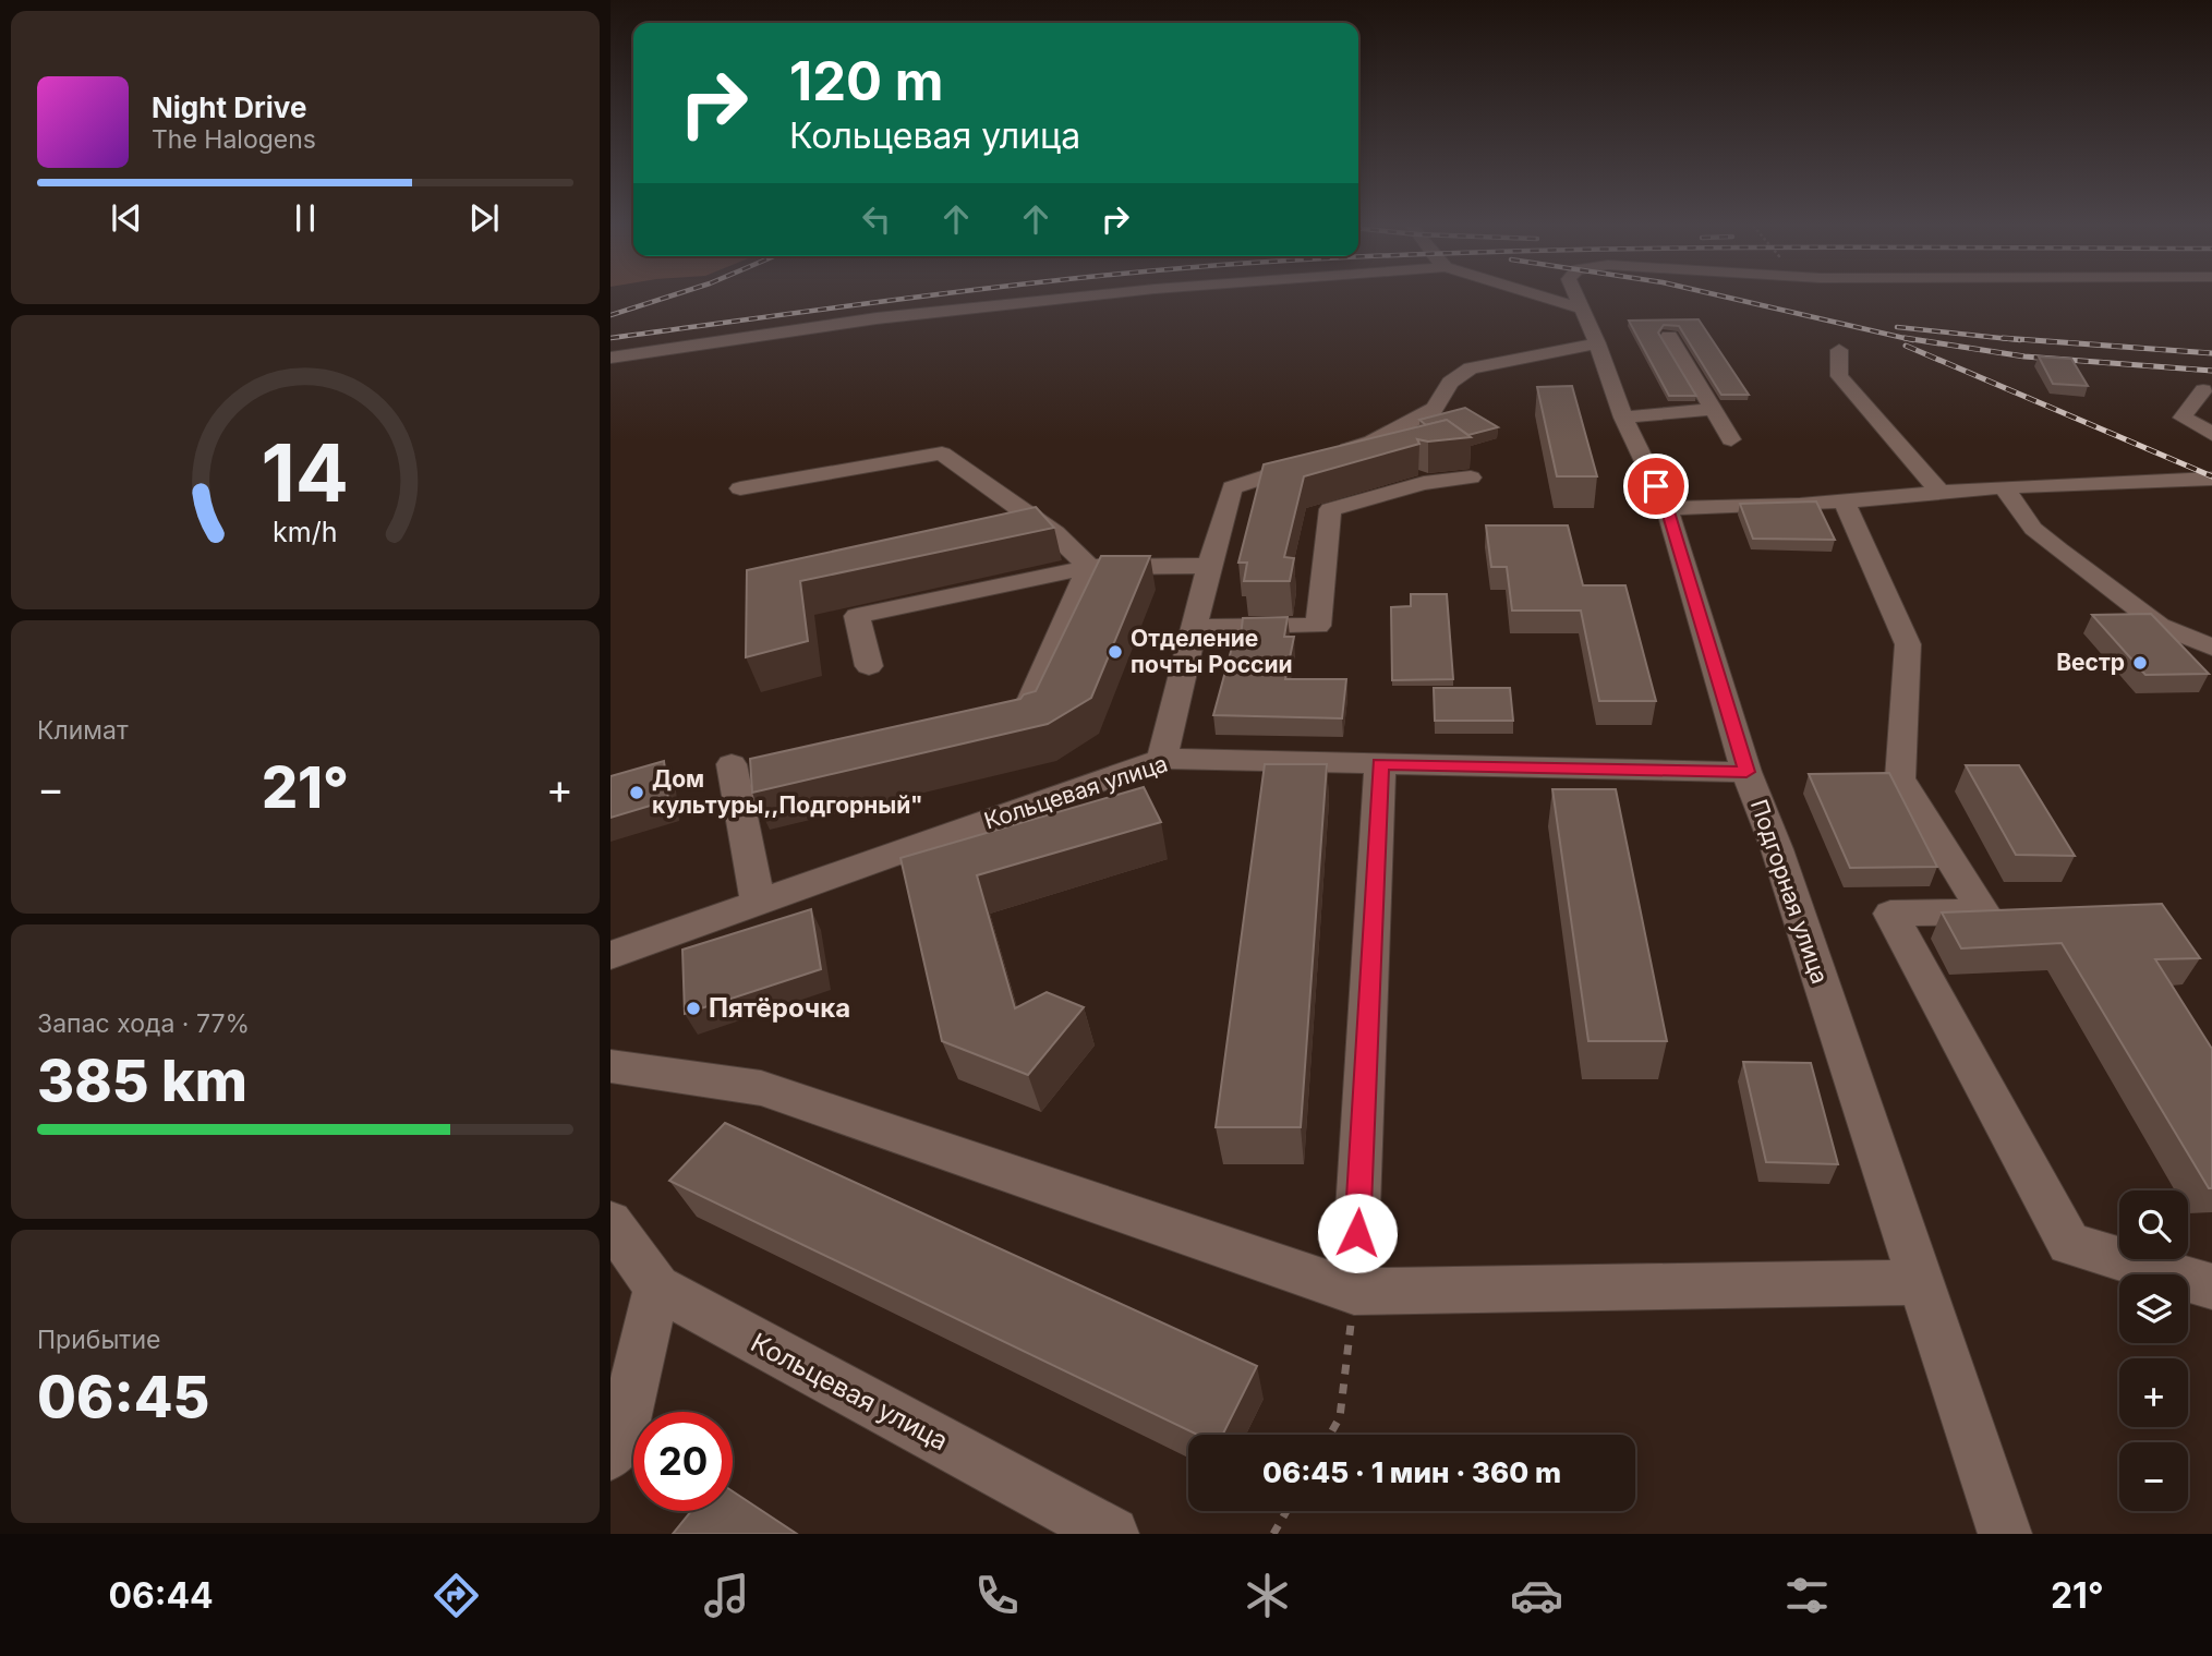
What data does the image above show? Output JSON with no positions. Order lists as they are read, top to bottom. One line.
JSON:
{"streets":{"street":["Кольцевая улица","Подгорная улица"]},"crossings":[["Кольцевая улица","Подгорная улица"]],"places":["Отделение почты России","Вестр","Дом культуры,,Подгорный\"","Пятёрочка"],"page":{"turn":["120 m","Кольцевая улица"],"song":["Night Drive","The Halogens"],"tile":["Климат",["Запас хода · 77%","385 km"],["Прибытие","06:45"]],"heat":["−","21°","+"],"map_buttons":["+","−"],"limit":"20","trip":"06:45 · 1 мин · 360 m","tabs":["06:44","21°"],"gauge":["14","km/h"]}}
